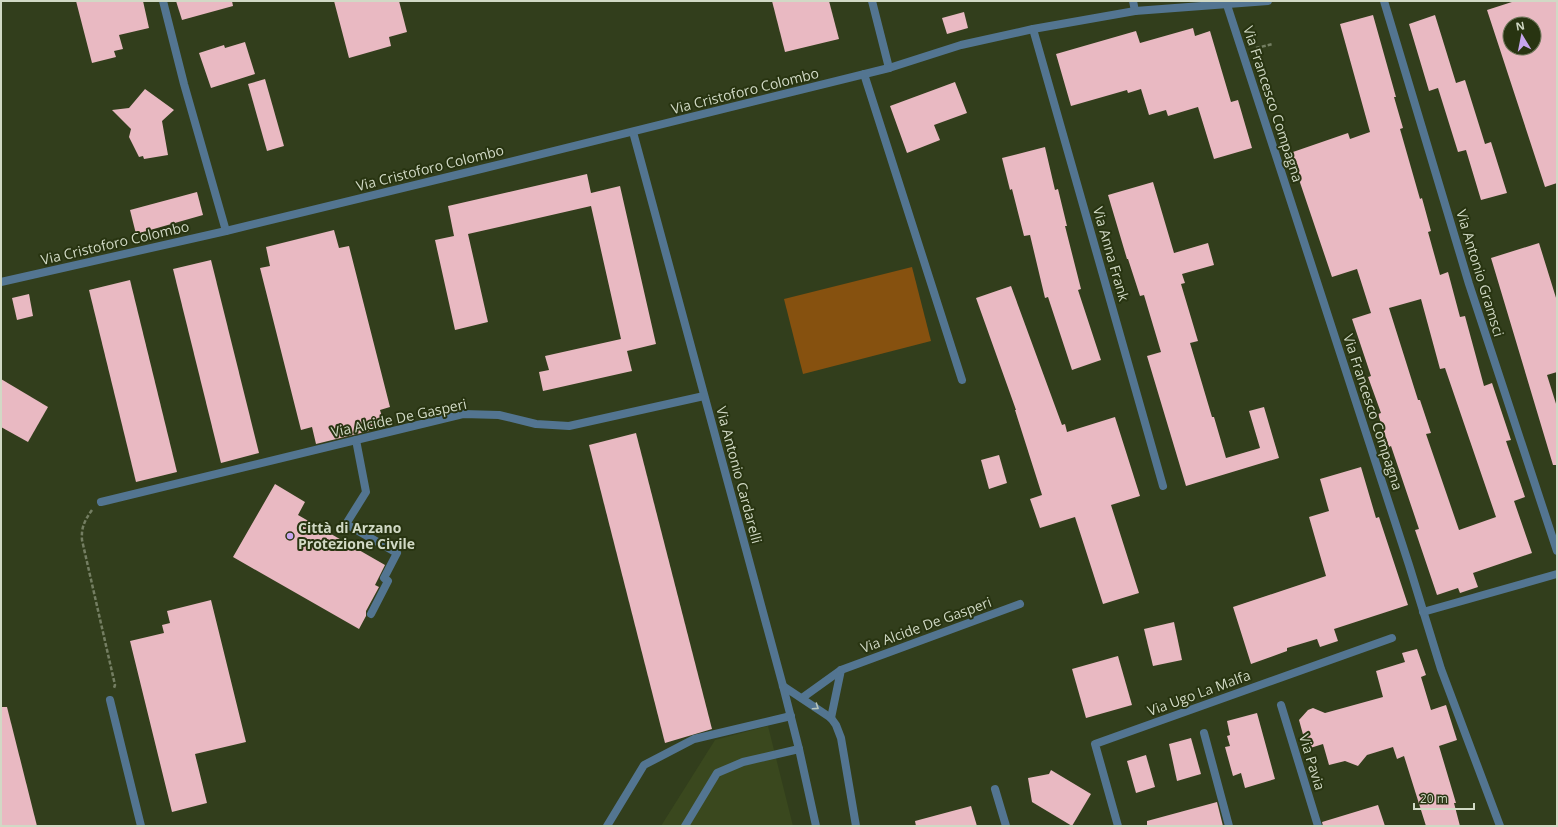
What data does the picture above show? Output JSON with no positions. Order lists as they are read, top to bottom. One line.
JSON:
{"streets":{"street":["Via Cristoforo Colombo","Via Francesco Compagna","Via Anna Frank","Via Antonio Gramsci","Via Alcide De Gasperi","Via Antonio Cardarelli","Via Ugo La Malfa","Via Pavia"]},"crossings":[["Via Cristoforo Colombo","Via Francesco Compagna"],["Via Cristoforo Colombo","Via Anna Frank"],["Via Cristoforo Colombo","Via Antonio Cardarelli"],["Via Alcide De Gasperi","Via Antonio Cardarelli"]],"places":["Città di Arzano Protezione Civile"],"scale_bar":"20 m","north":"top"}
